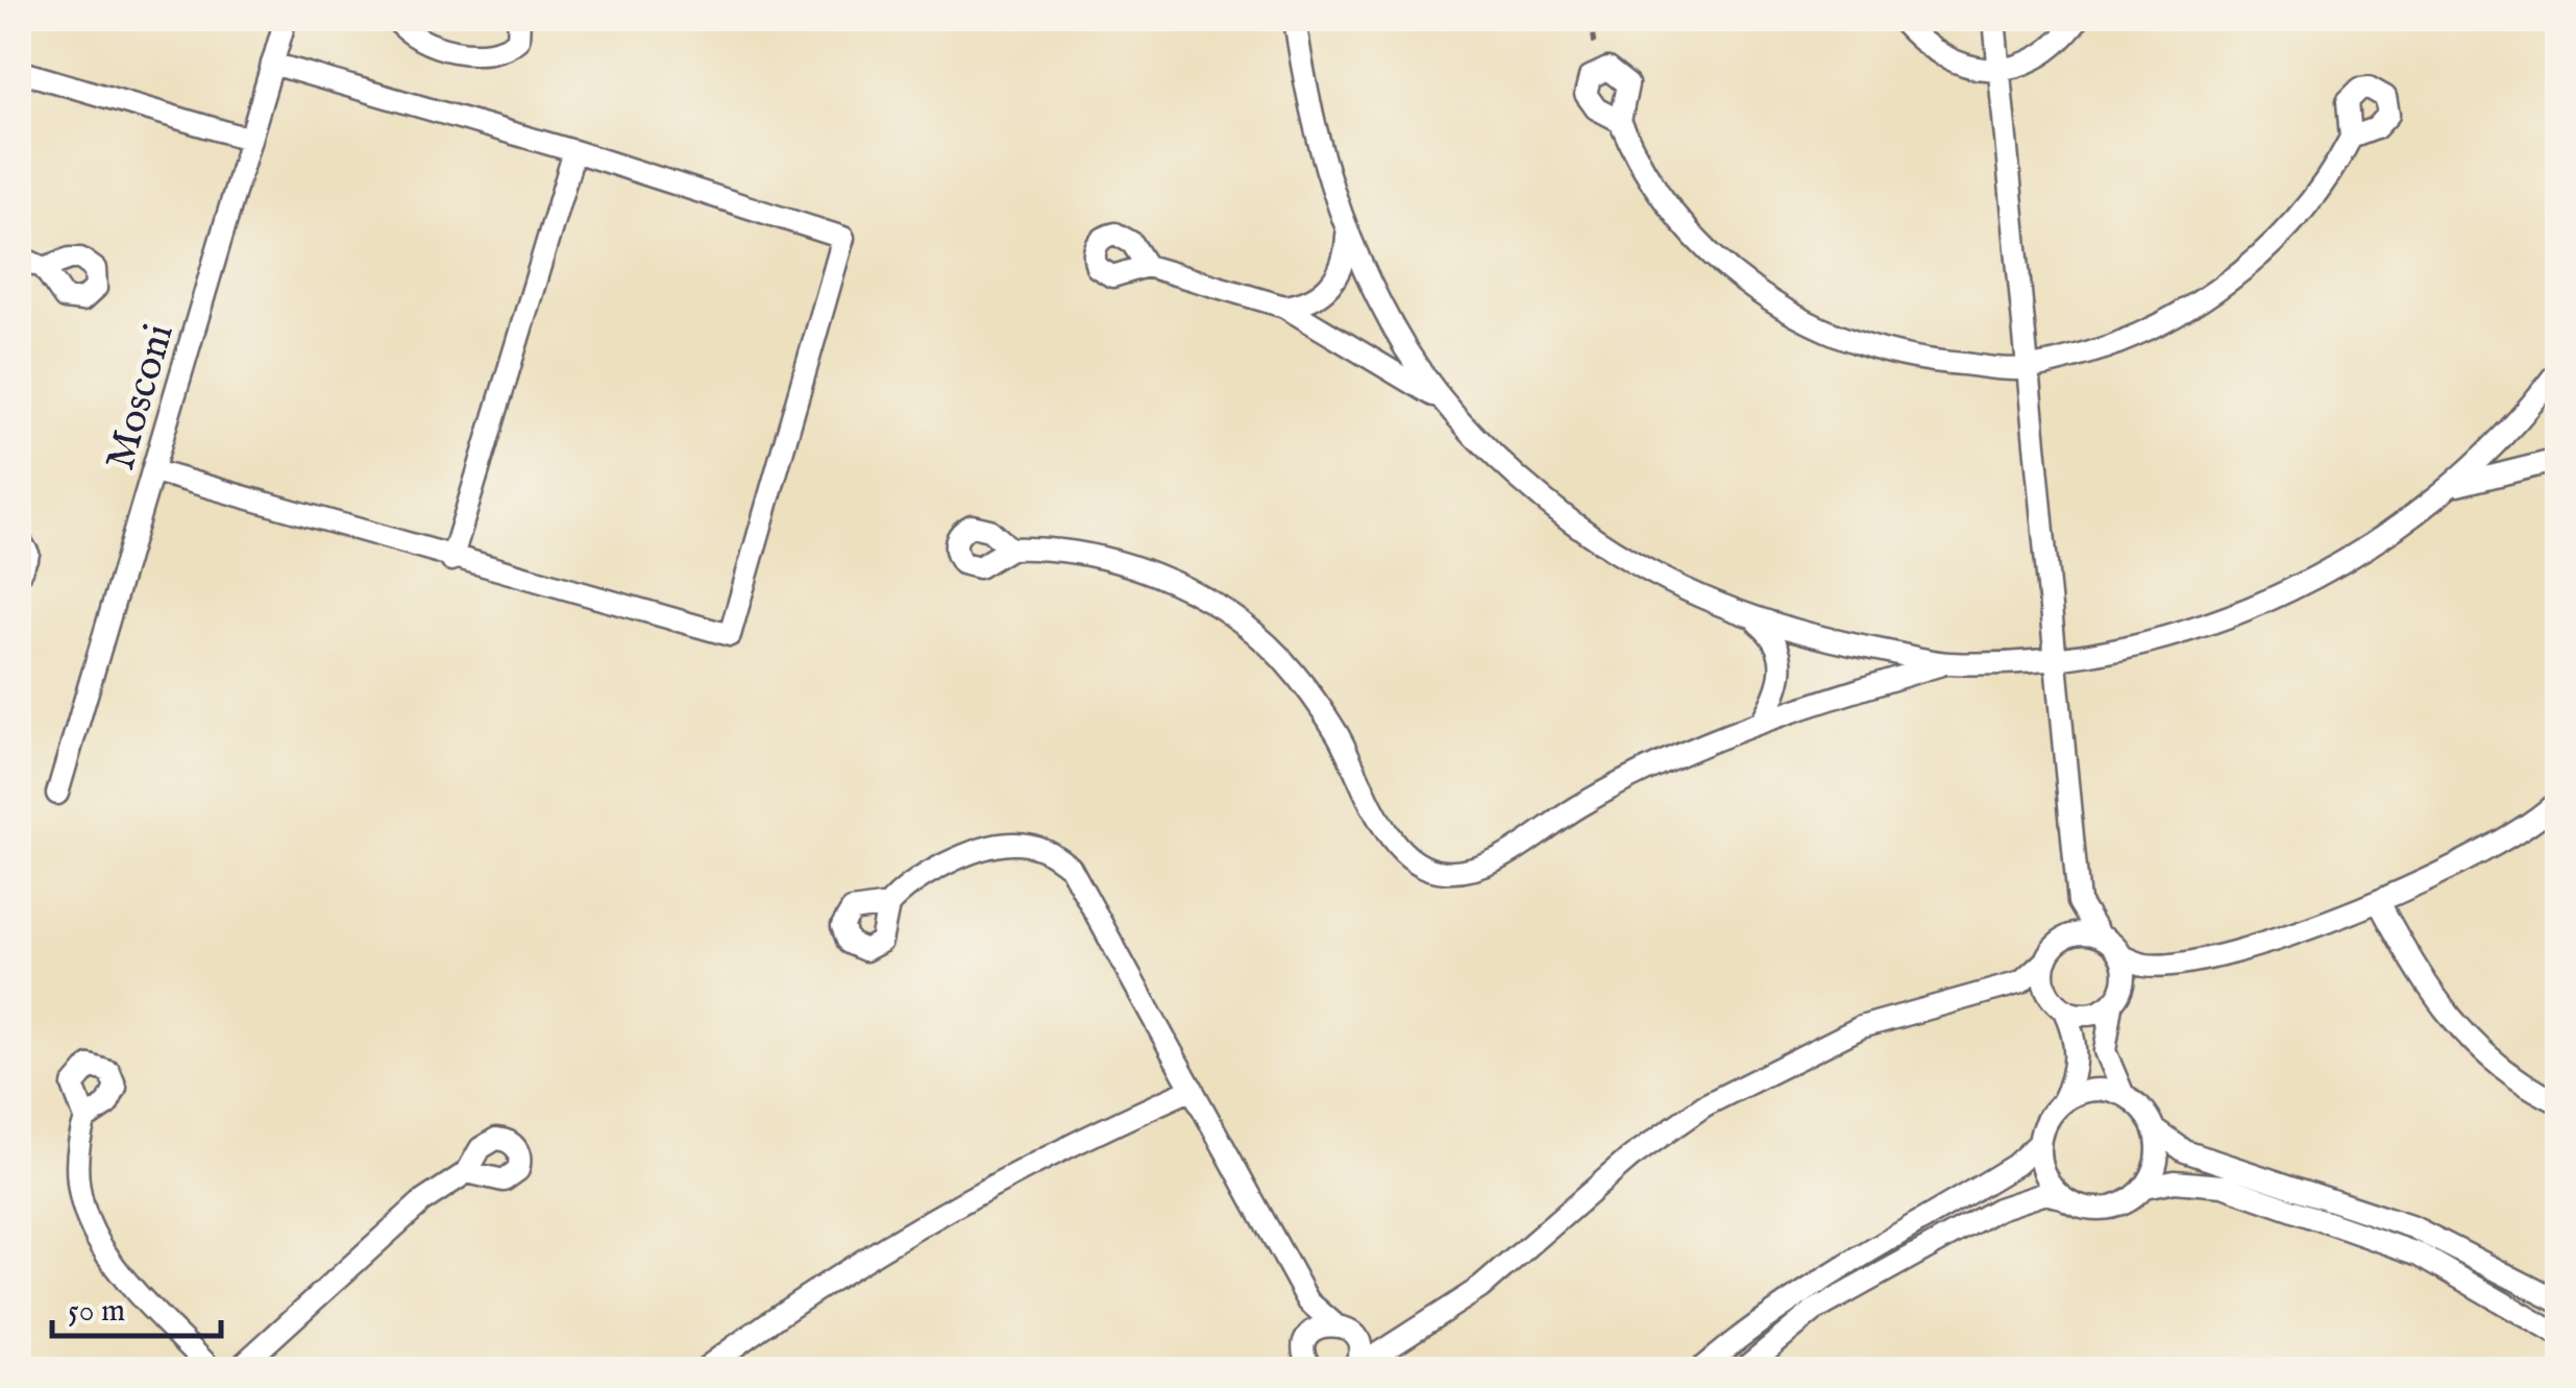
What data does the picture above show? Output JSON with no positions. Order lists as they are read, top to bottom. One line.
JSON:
{"streets":{"street":["Mosconi"]},"scale_bar":"50 m"}
